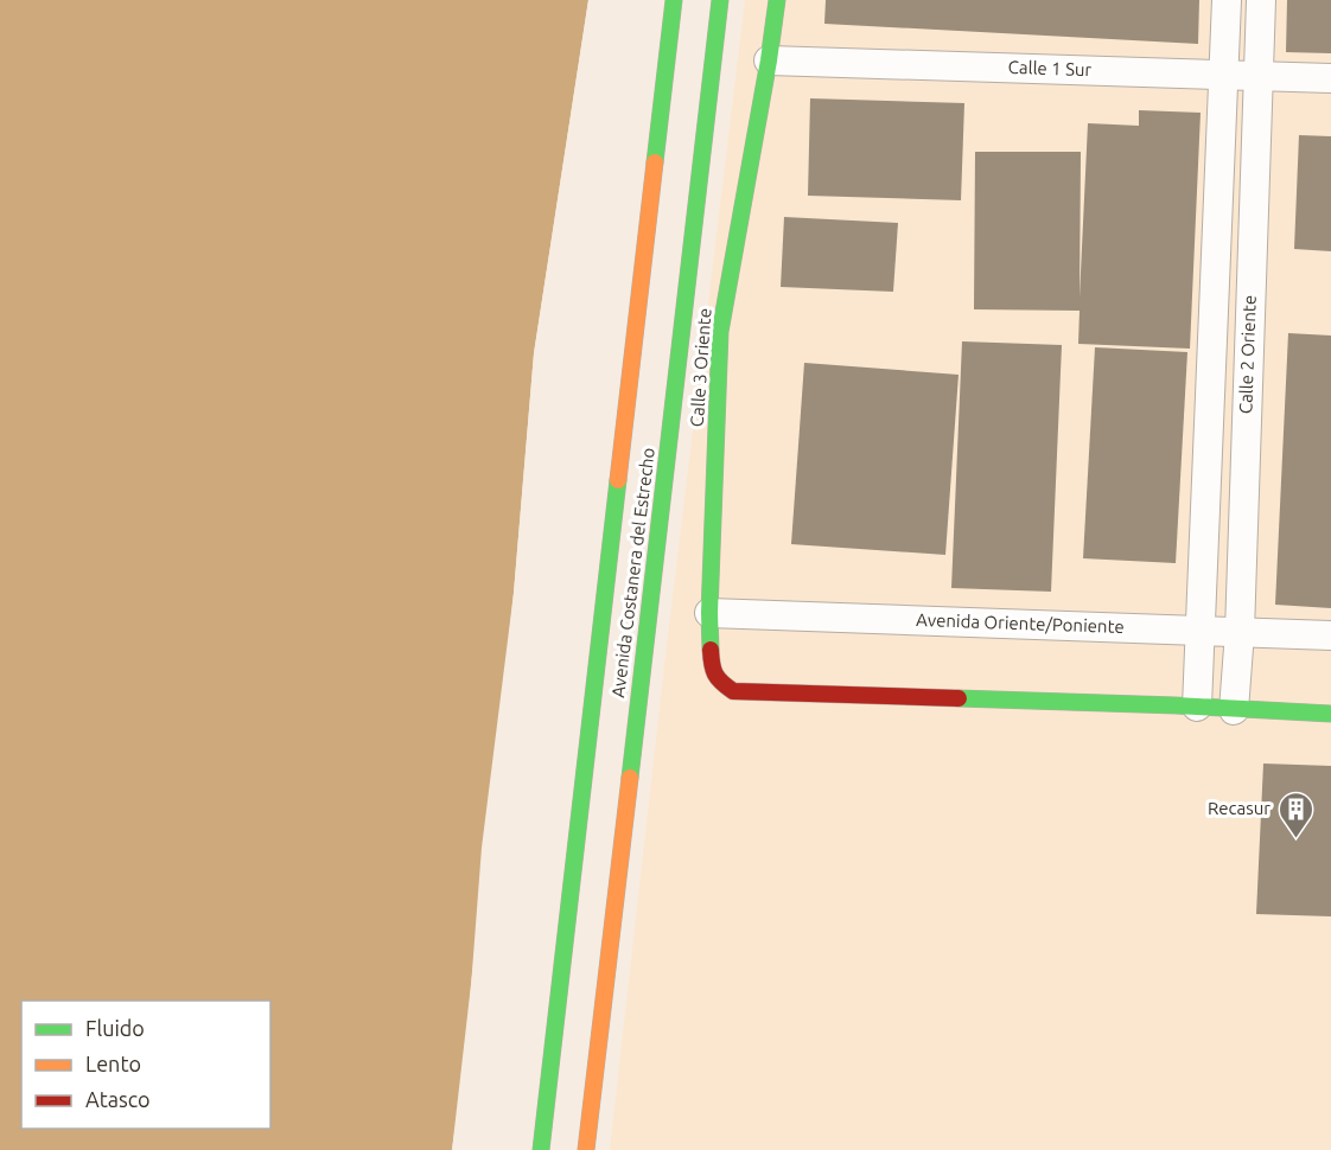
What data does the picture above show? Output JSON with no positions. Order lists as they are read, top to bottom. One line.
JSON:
{"streets":{"main road":["Calle 3 Oriente","Avenida Costanera del Estrecho"],"street":["Calle 1 Sur","Calle 2 Oriente","Avenida Oriente/Poniente"]},"crossings":[["Calle 1 Sur","Calle 2 Oriente"],["Calle 1 Sur","Calle 3 Oriente"],["Calle 2 Oriente","Calle 3 Oriente"],["Calle 2 Oriente","Avenida Oriente/Poniente"],["Calle 3 Oriente","Avenida Oriente/Poniente"]],"places":{"building":["Recasur"]},"legend":["Fluido","Lento","Atasco"]}
